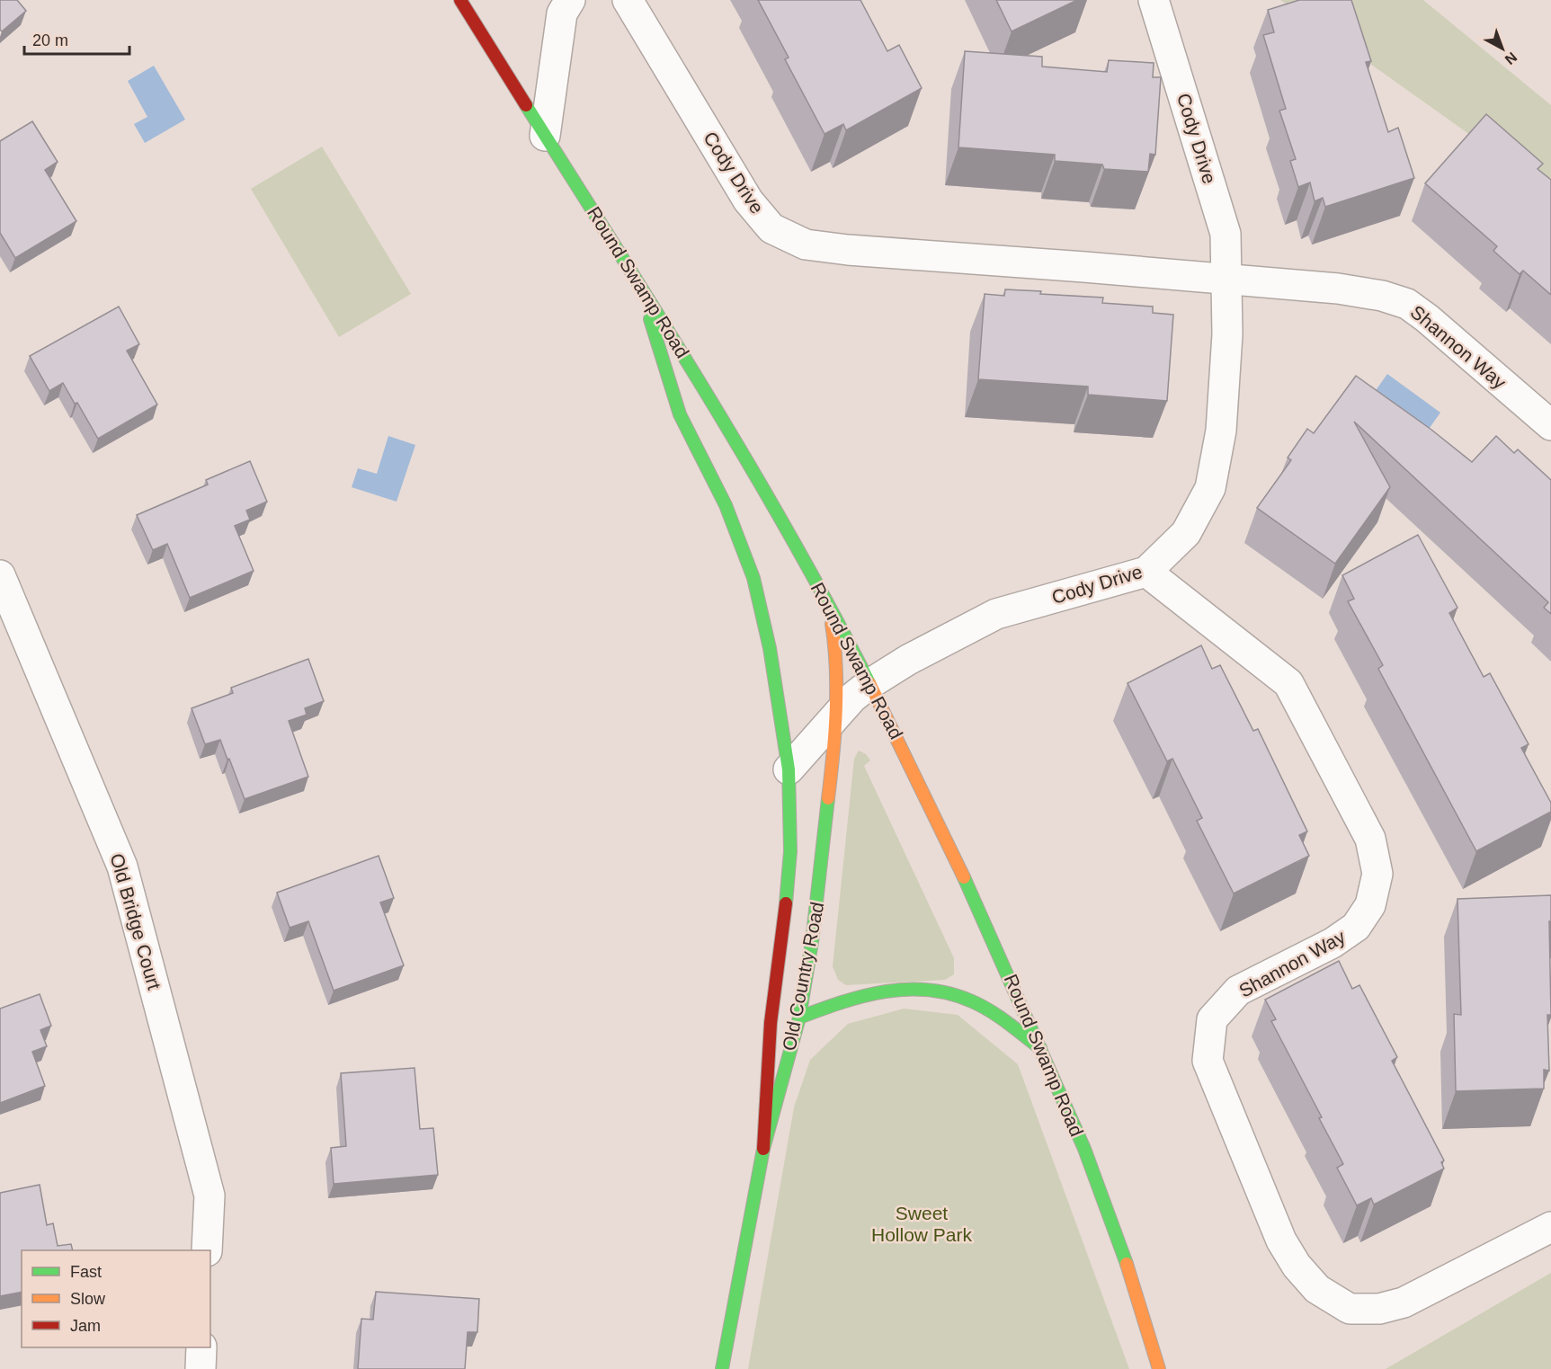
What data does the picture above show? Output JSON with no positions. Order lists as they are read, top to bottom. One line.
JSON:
{"streets":{"main road":["Round Swamp Road","Old Country Road"],"street":["Cody Drive","Shannon Way","Old Bridge Court"]},"crossings":[["Cody Drive","Round Swamp Road"],["Cody Drive","Shannon Way"],["Cody Drive","Old Country Road"],["Round Swamp Road","Old Country Road"]],"parks":["Sweet Hollow Park"],"legend":["Fast","Slow","Jam"],"scale_bar":"20 m","north":"bottom right"}
